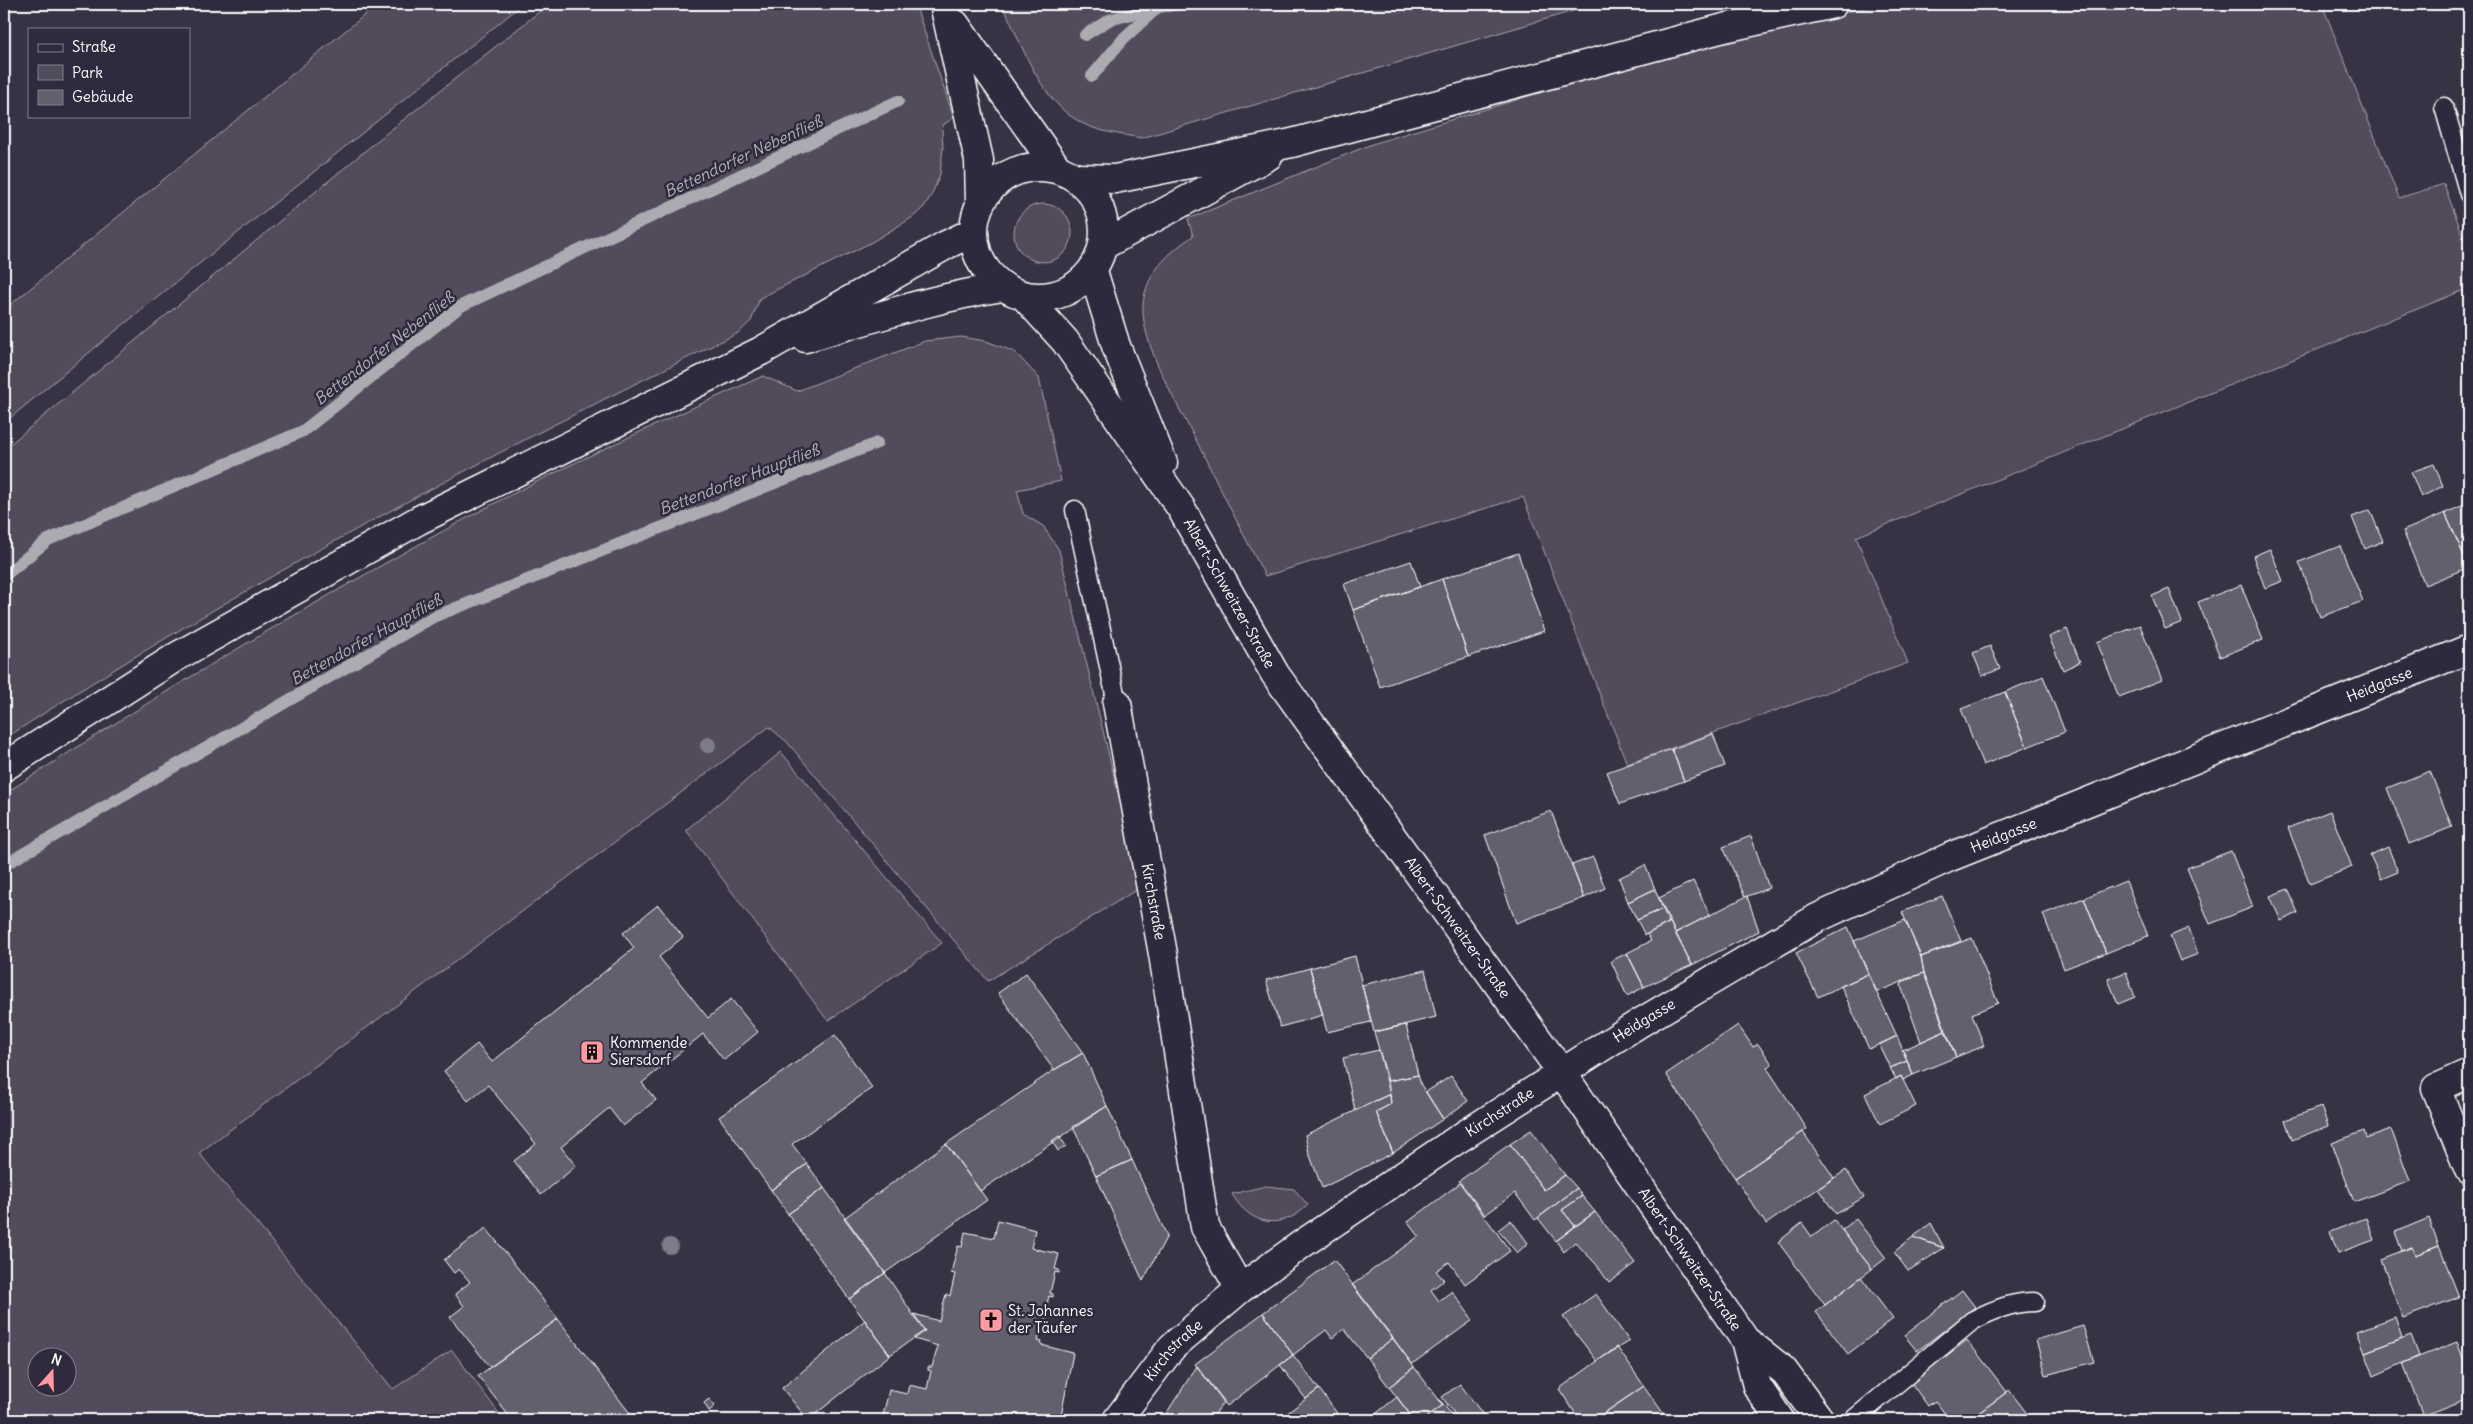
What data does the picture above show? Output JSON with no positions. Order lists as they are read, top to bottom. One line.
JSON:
{"streets":{"street":["Albert-Schweitzer-Straße","Heidgasse","Kirchstraße"]},"crossings":[["Albert-Schweitzer-Straße","Heidgasse"],["Albert-Schweitzer-Straße","Kirchstraße"],["Heidgasse","Kirchstraße"]],"water":["Bettendorfer Nebenfließ","Bettendorfer Hauptfließ"],"places":{"building":["Kommende Siersdorf"],"church":["St. Johannes der Täufer"]},"legend":["Straße","Park","Gebäude"],"north":"top"}
